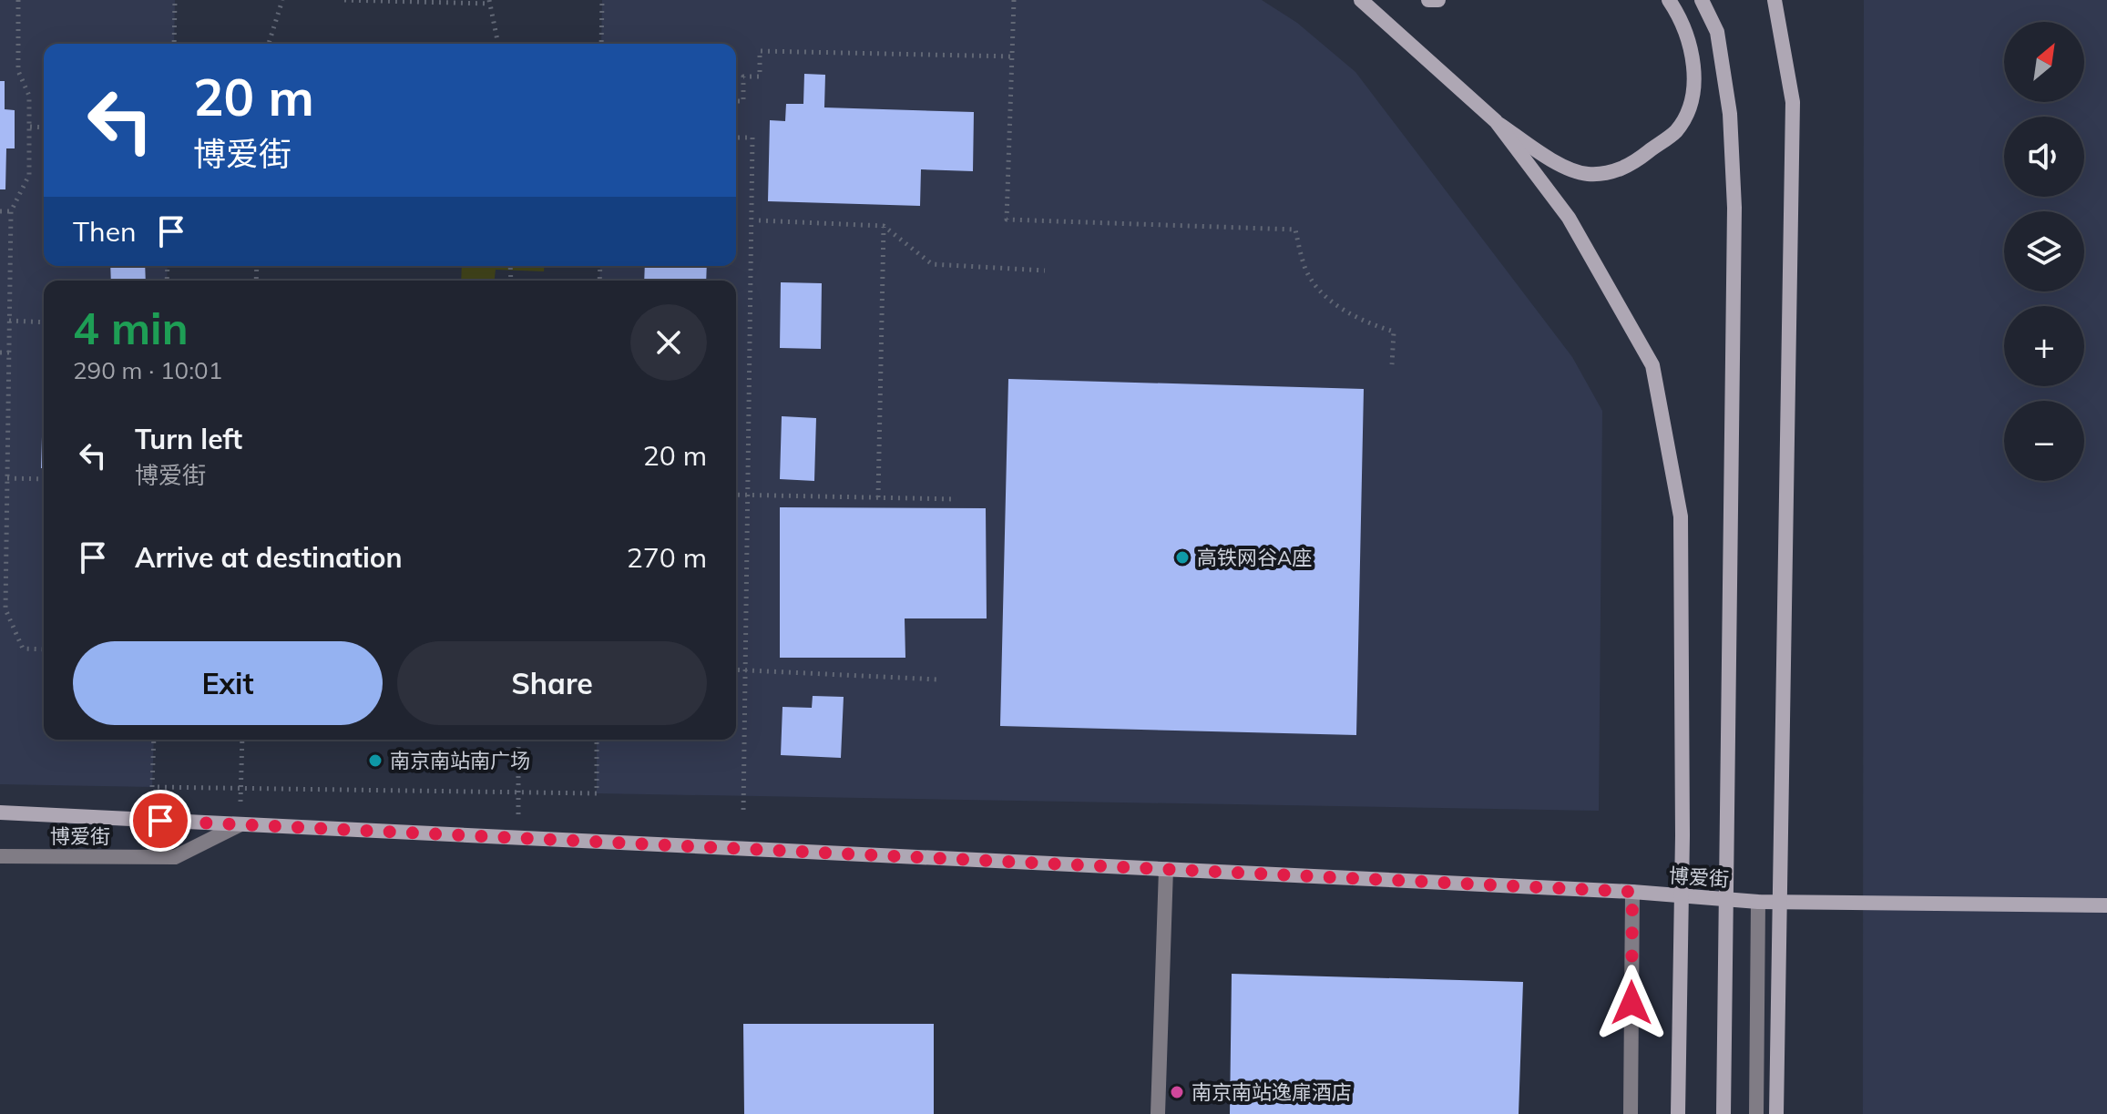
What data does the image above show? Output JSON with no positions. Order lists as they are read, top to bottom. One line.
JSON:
{"streets":{"main road":["博爱街"]},"places":["高铁网谷A座","南京南站南广场","南京南站逸扉酒店"],"north":"top right","page":{"map_buttons":["+","−"],"turn":["20 m","博爱街"],"then":"Then","heading":["4 min","290 m · 10:01"],"list":[{"name":"Turn left","note":"博爱街","value":"20 m"},{"name":"Arrive at destination","value":"270 m"}],"buttons":["Exit","Share"]}}
